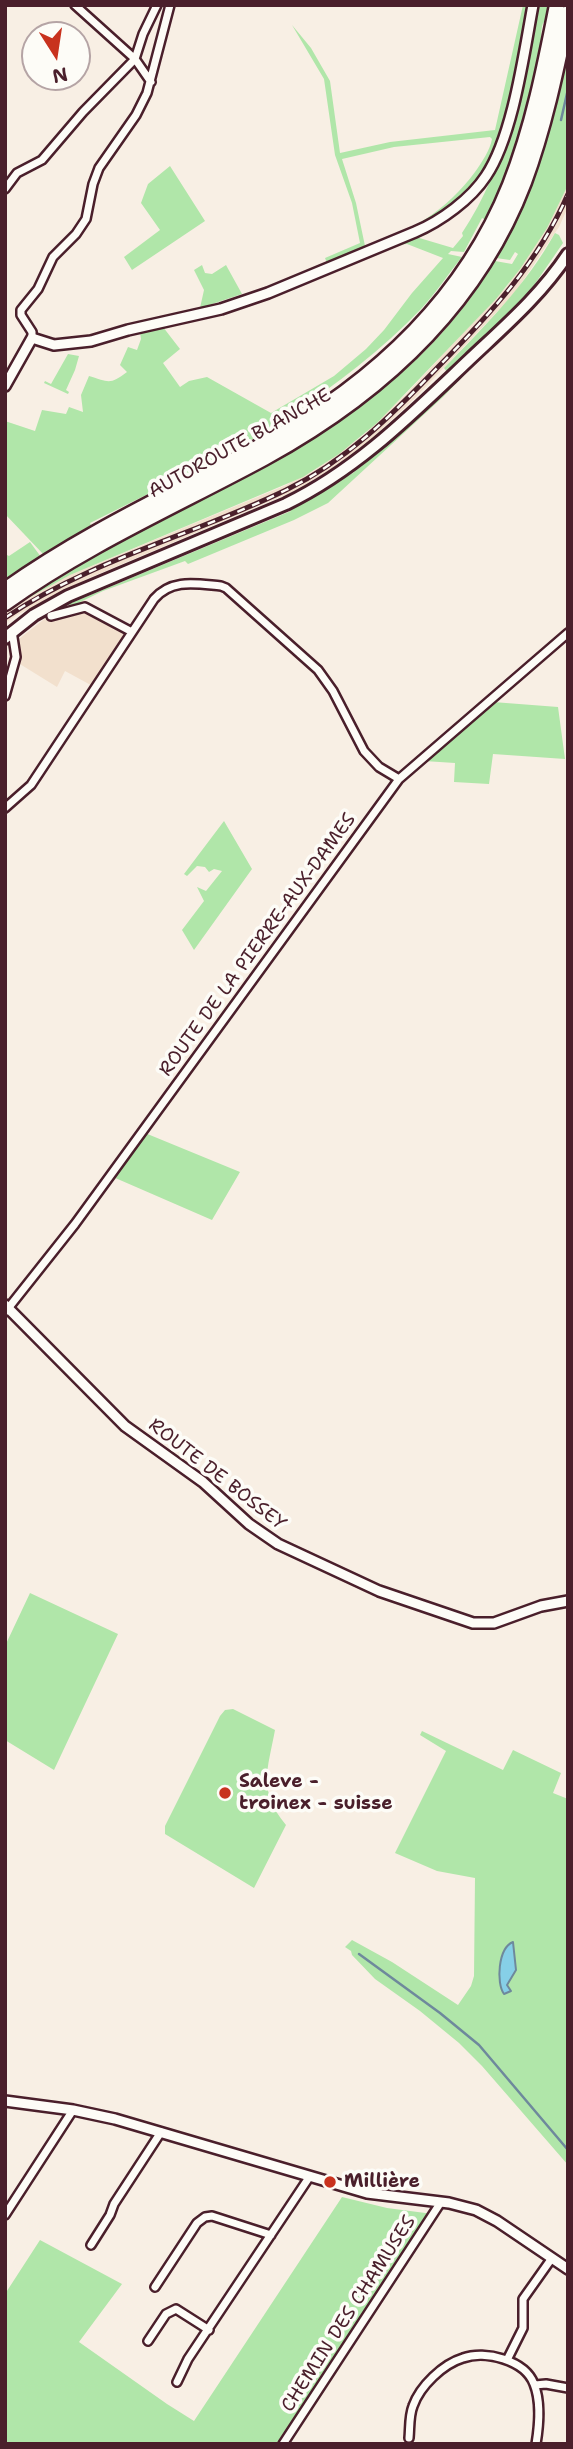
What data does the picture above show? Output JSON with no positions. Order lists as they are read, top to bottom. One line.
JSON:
{"streets":{"highway":["AUTOROUTE BLANCHE"],"street":["ROUTE DE LA PIERRE-AUX-DAMES","ROUTE DE BOSSEY","CHEMIN DES CHAMUSES"]},"crossings":[["ROUTE DE LA PIERRE-AUX-DAMES","ROUTE DE BOSSEY"]],"places":["Saleve - troinex - suisse","Millière"],"north":"bottom"}
